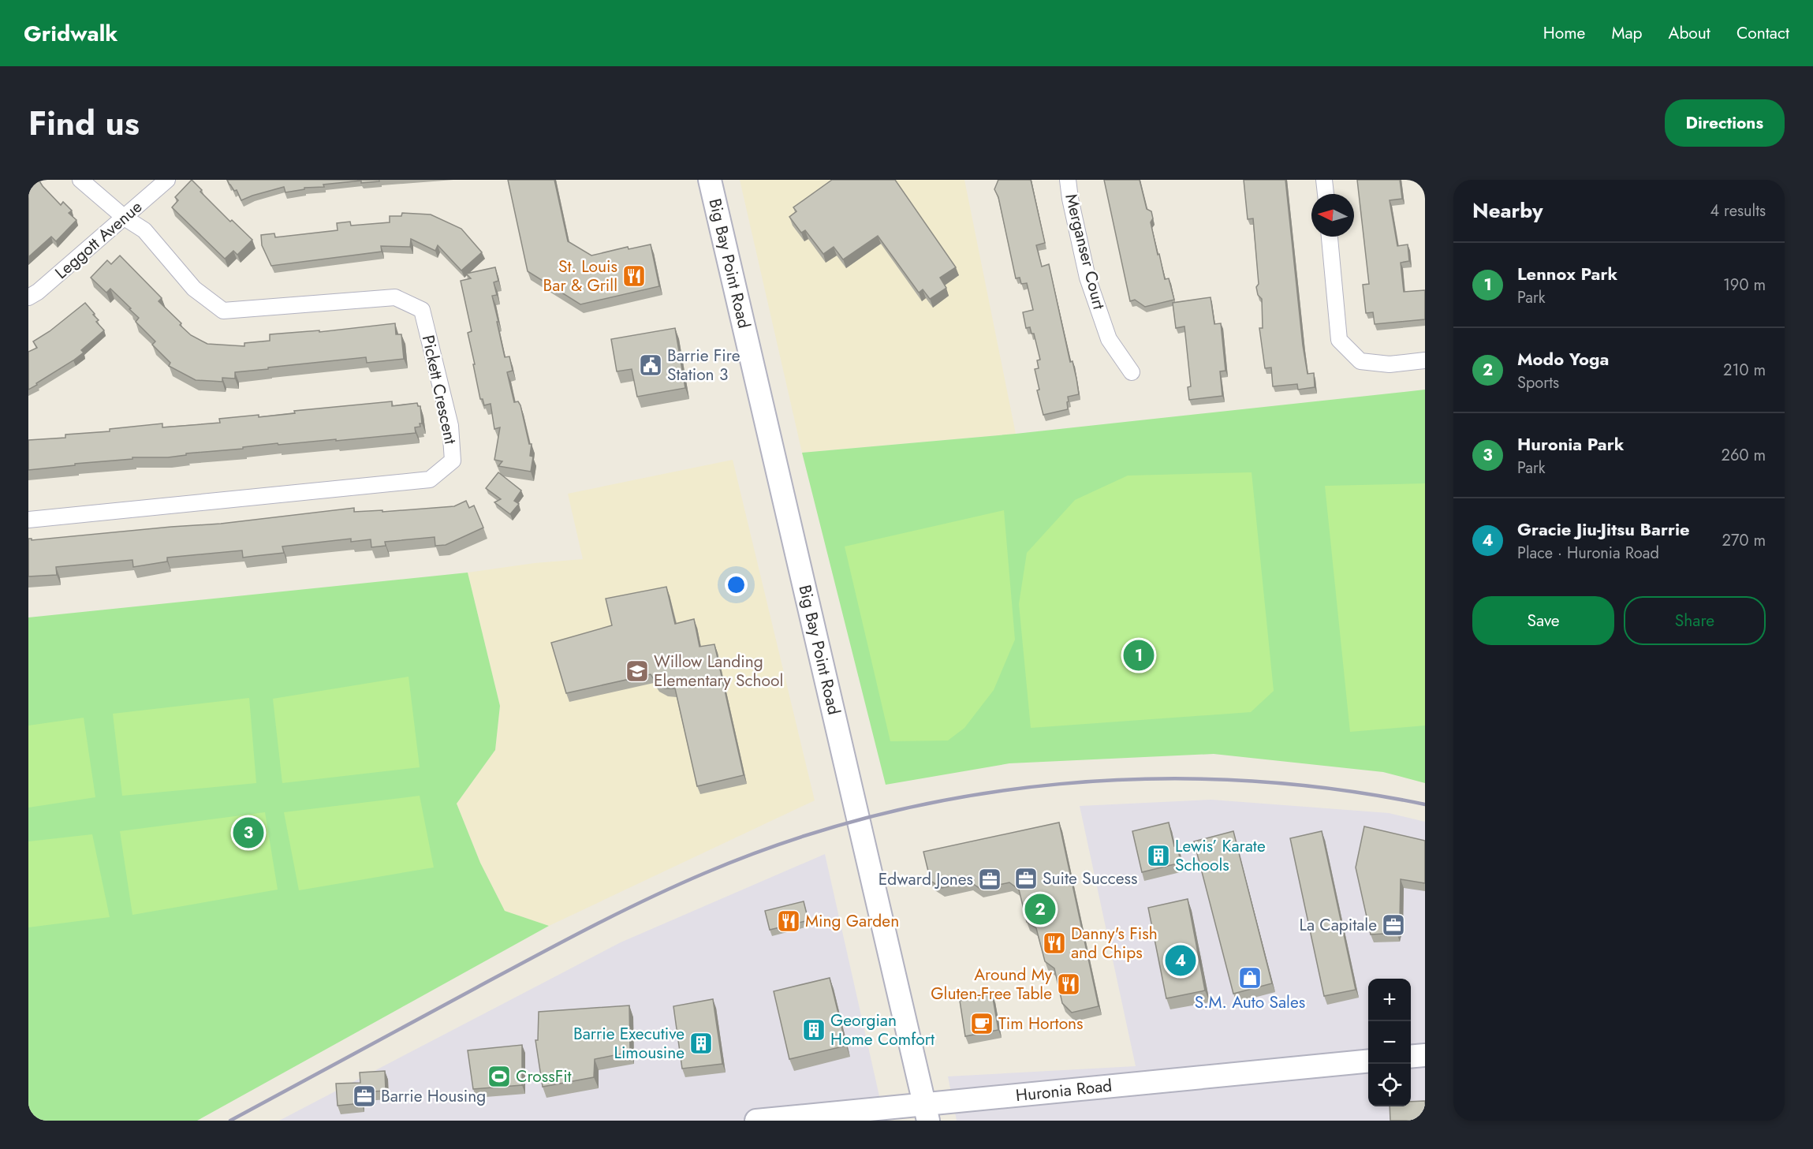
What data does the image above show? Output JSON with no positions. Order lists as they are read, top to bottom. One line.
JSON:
{"streets":{"street":["Leggott Avenue","Merganser Court","Big Bay Point Road","Pickett Crescent","Huronia Road"]},"crossings":[["Leggott Avenue","Pickett Crescent"],["Big Bay Point Road","Huronia Road"]],"places":{"restaurant":["St. Louis Bar & Grill","Ming Garden","Danny's Fish and Chips","Around My Gluten-Free Table"],"public building":["Barrie Fire Station 3"],"school or university":["Willow Landing Elementary School"],"building":["Lewis’ Karate Schools","Georgian Home Comfort","Barrie Executive Limousine"],"office":["Suite Success","Edward Jones","La Capitale","Barrie Housing"],"shop":["S.M. Auto Sales"],"cafe":["Tim Hortons"],"sports":["CrossFit"]},"north":"left","page":{"header":"Gridwalk","nav":["Home","Map","About","Contact"],"title":"Find us","buttons":["Directions",["Save","Share"]],"heading":["Nearby","4 results"],"list":[{"mark":"1","name":"Lennox Park","note":"Park","value":"190 m"},{"mark":"2","name":"Modo Yoga","note":"Sports","value":"210 m"},{"mark":"3","name":"Huronia Park","note":"Park","value":"260 m"},{"mark":"4","name":"Gracie Jiu-Jitsu Barrie","note":"Place · Huronia Road","value":"270 m"}],"pins":["1","3","2","4"],"map_buttons":["+","−"]}}
